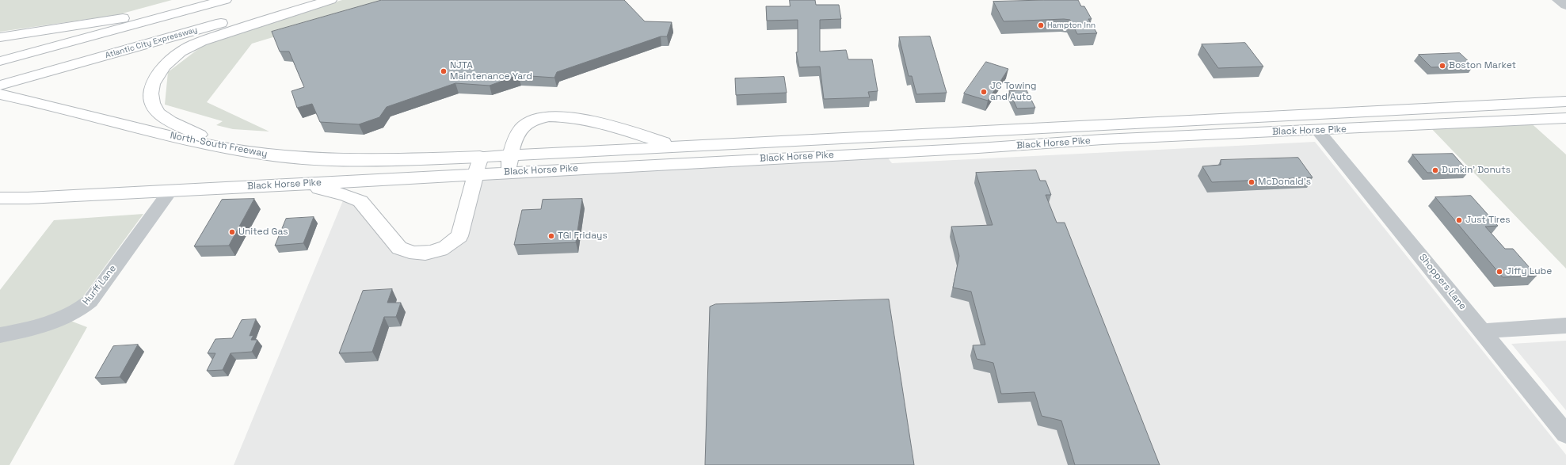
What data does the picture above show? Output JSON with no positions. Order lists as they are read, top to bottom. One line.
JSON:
{"streets":{"highway":["Atlantic City Expressway","Black Horse Pike","North-South Freeway"],"street":["Shoppers Lane","Hurff Lane"]},"crossings":[["Atlantic City Expressway","North-South Freeway"],["Black Horse Pike","North-South Freeway"],["Black Horse Pike","Shoppers Lane"],["Black Horse Pike","Hurff Lane"]],"places":["Hampton Inn","Boston Market","NJTA Maintenance Yard","JC Towing and Auto","Dunkin' Donuts","McDonald's","Just Tires","United Gas","TGI Fridays","Jiffy Lube"]}
